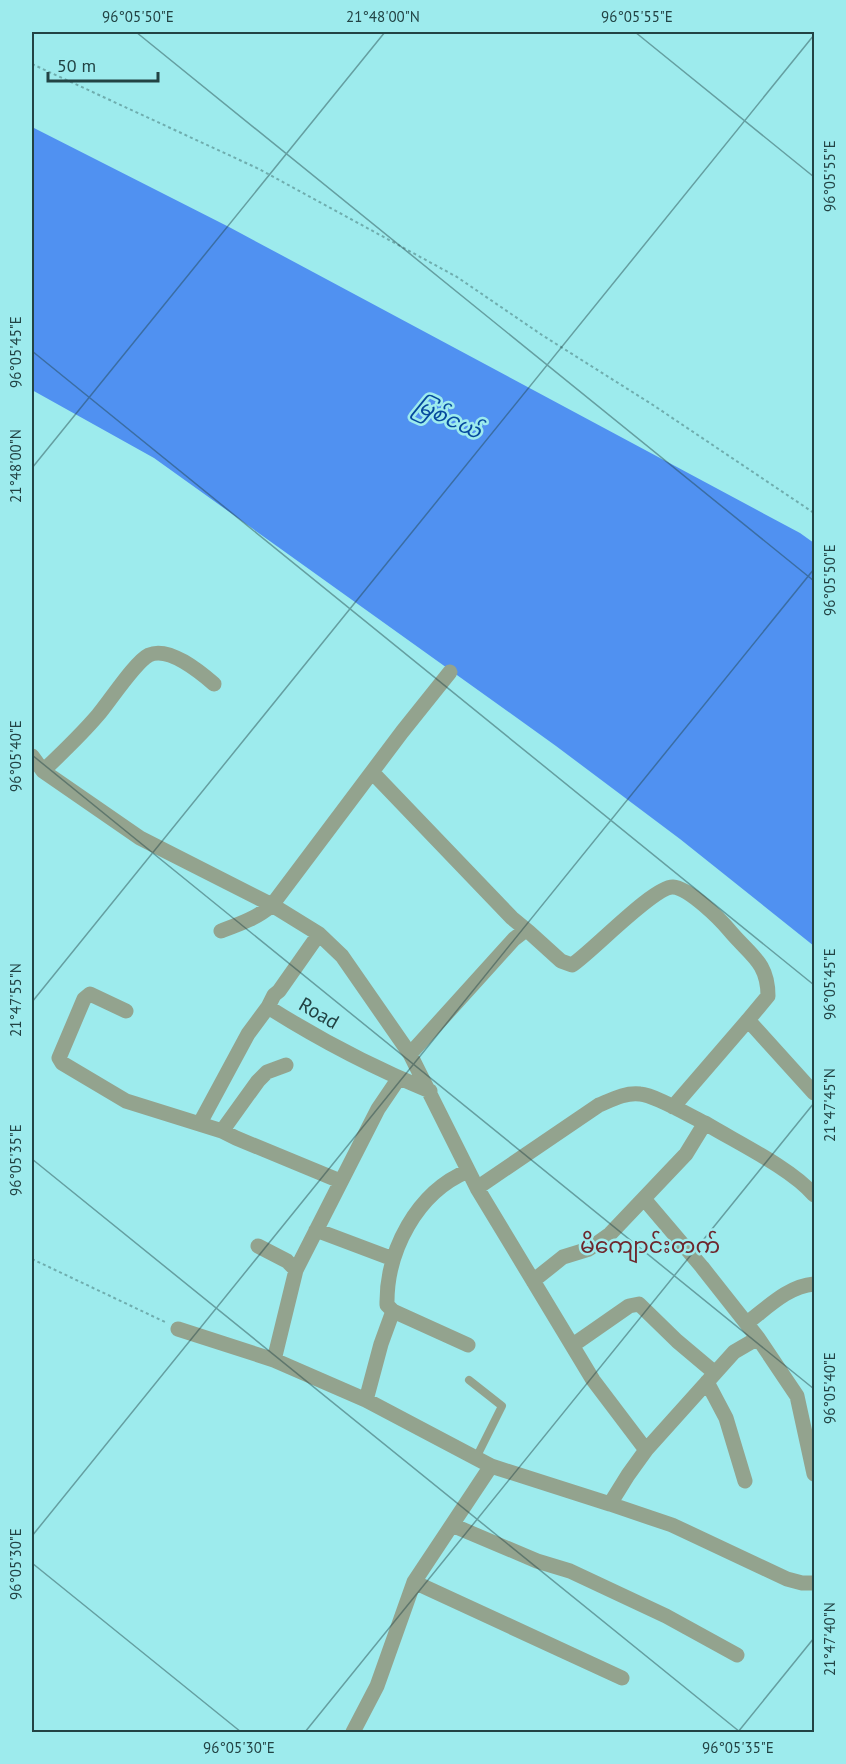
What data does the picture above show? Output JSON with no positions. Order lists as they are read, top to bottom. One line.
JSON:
{"streets":{"street":["Road"]},"districts":["မိကျောင်းတက်"],"water":["မြစ်ငယ်"],"scale_bar":"50 m","coordinates":["96°05'50\"E","21°48'00\"N","96°05'55\"E","96°05'45\"E","96°05'40\"E","21°47'55\"N","21°47'45\"N","96°05'35\"E","96°05'30\"E","21°47'40\"N"]}
